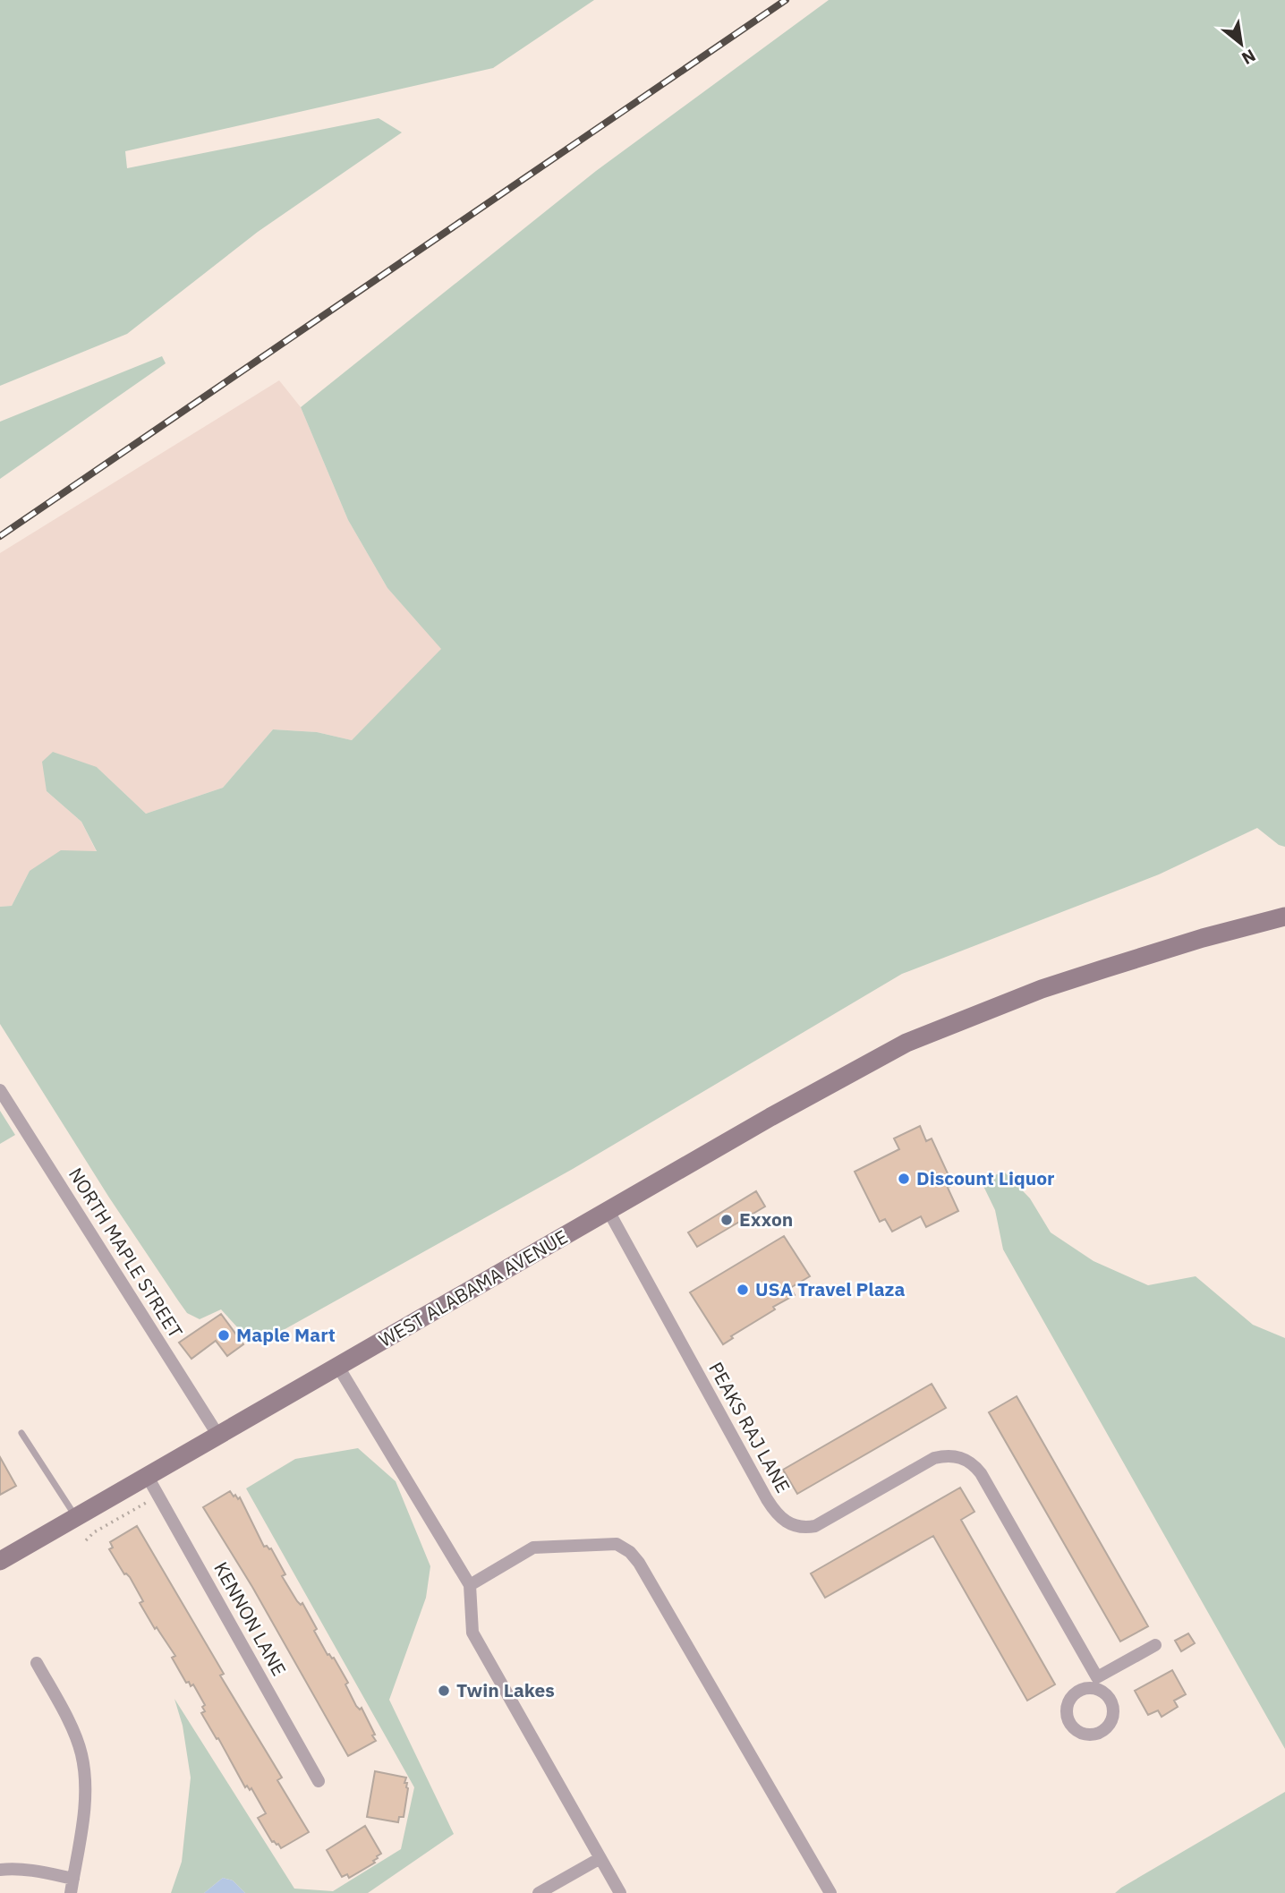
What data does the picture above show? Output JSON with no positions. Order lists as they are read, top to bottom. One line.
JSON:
{"streets":{"main road":["WEST ALABAMA AVENUE"],"street":["NORTH MAPLE STREET","PEAKS RAJ LANE","KENNON LANE"]},"crossings":[["NORTH MAPLE STREET","WEST ALABAMA AVENUE"],["WEST ALABAMA AVENUE","PEAKS RAJ LANE"],["WEST ALABAMA AVENUE","KENNON LANE"]],"places":["Discount Liquor","Exxon","USA Travel Plaza","Maple Mart","Twin Lakes"],"north":"bottom right"}
